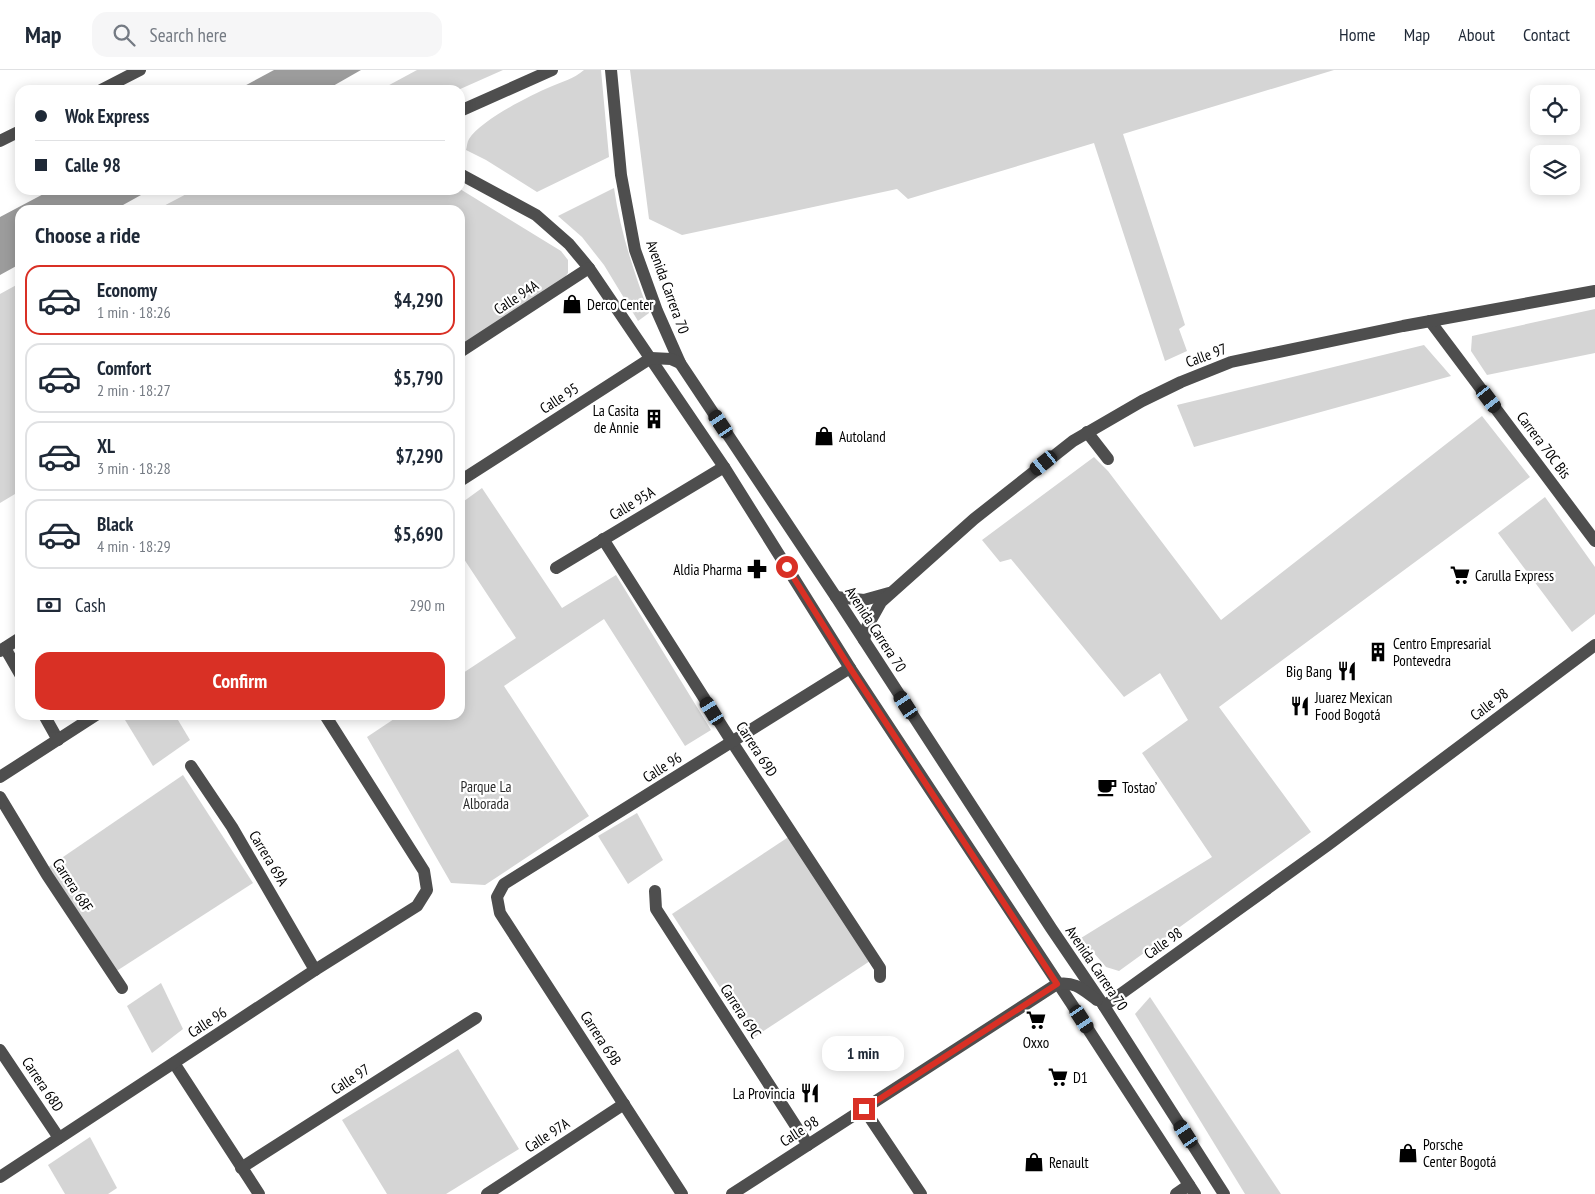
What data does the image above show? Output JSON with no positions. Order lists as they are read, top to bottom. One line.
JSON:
{"streets":{"street":["Avenida Carrera 70","Calle 94A","Calle 97","Calle 95","Carrera 70C Bis","Calle 95A","Calle 98","Carrera 69D","Calle 96","Carrera 69A","Carrera 68F","Carrera 69C","Carrera 69B","Carrera 68D","Calle 97A"]},"crossings":[["Avenida Carrera 70","Calle 97"],["Avenida Carrera 70","Calle 98"],["Calle 97","Carrera 70C Bis"],["Calle 95A","Carrera 69D"],["Calle 98","Carrera 69C"],["Carrera 69D","Calle 96"],["Calle 96","Carrera 69A"],["Calle 96","Carrera 69B"],["Calle 96","Carrera 68D"],["Carrera 69B","Calle 97A"]],"parks":["Parque La Alborada"],"places":{"shop":["Derco Center","Autoland","Porsche Center Bogotá","Renault"],"building":["La Casita de Annie","Centro Empresarial Pontevedra"],"pharmacy":["Aldia Pharma"],"supermarket":["Carulla Express","Oxxo","D1"],"restaurant":["Big Bang","Juarez Mexican Food Bogotá","La Provincia"],"cafe":["Tostao’"]},"page":{"header":"Map","search":"Search here","nav":["Home","Map","About","Contact"],"banner":["Wok Express","Calle 98"],"heading":"Choose a ride","list":[{"name":"Economy","note":"1 min · 18:26","value":"$4,290"},{"name":"Comfort","note":"2 min · 18:27","value":"$5,790"},{"name":"XL","note":"3 min · 18:28","value":"$7,290"},{"name":"Black","note":"4 min · 18:29","value":"$5,690"}],"pay":["Cash","290 m"],"buttons":"Confirm","bubble":"1 min"}}
